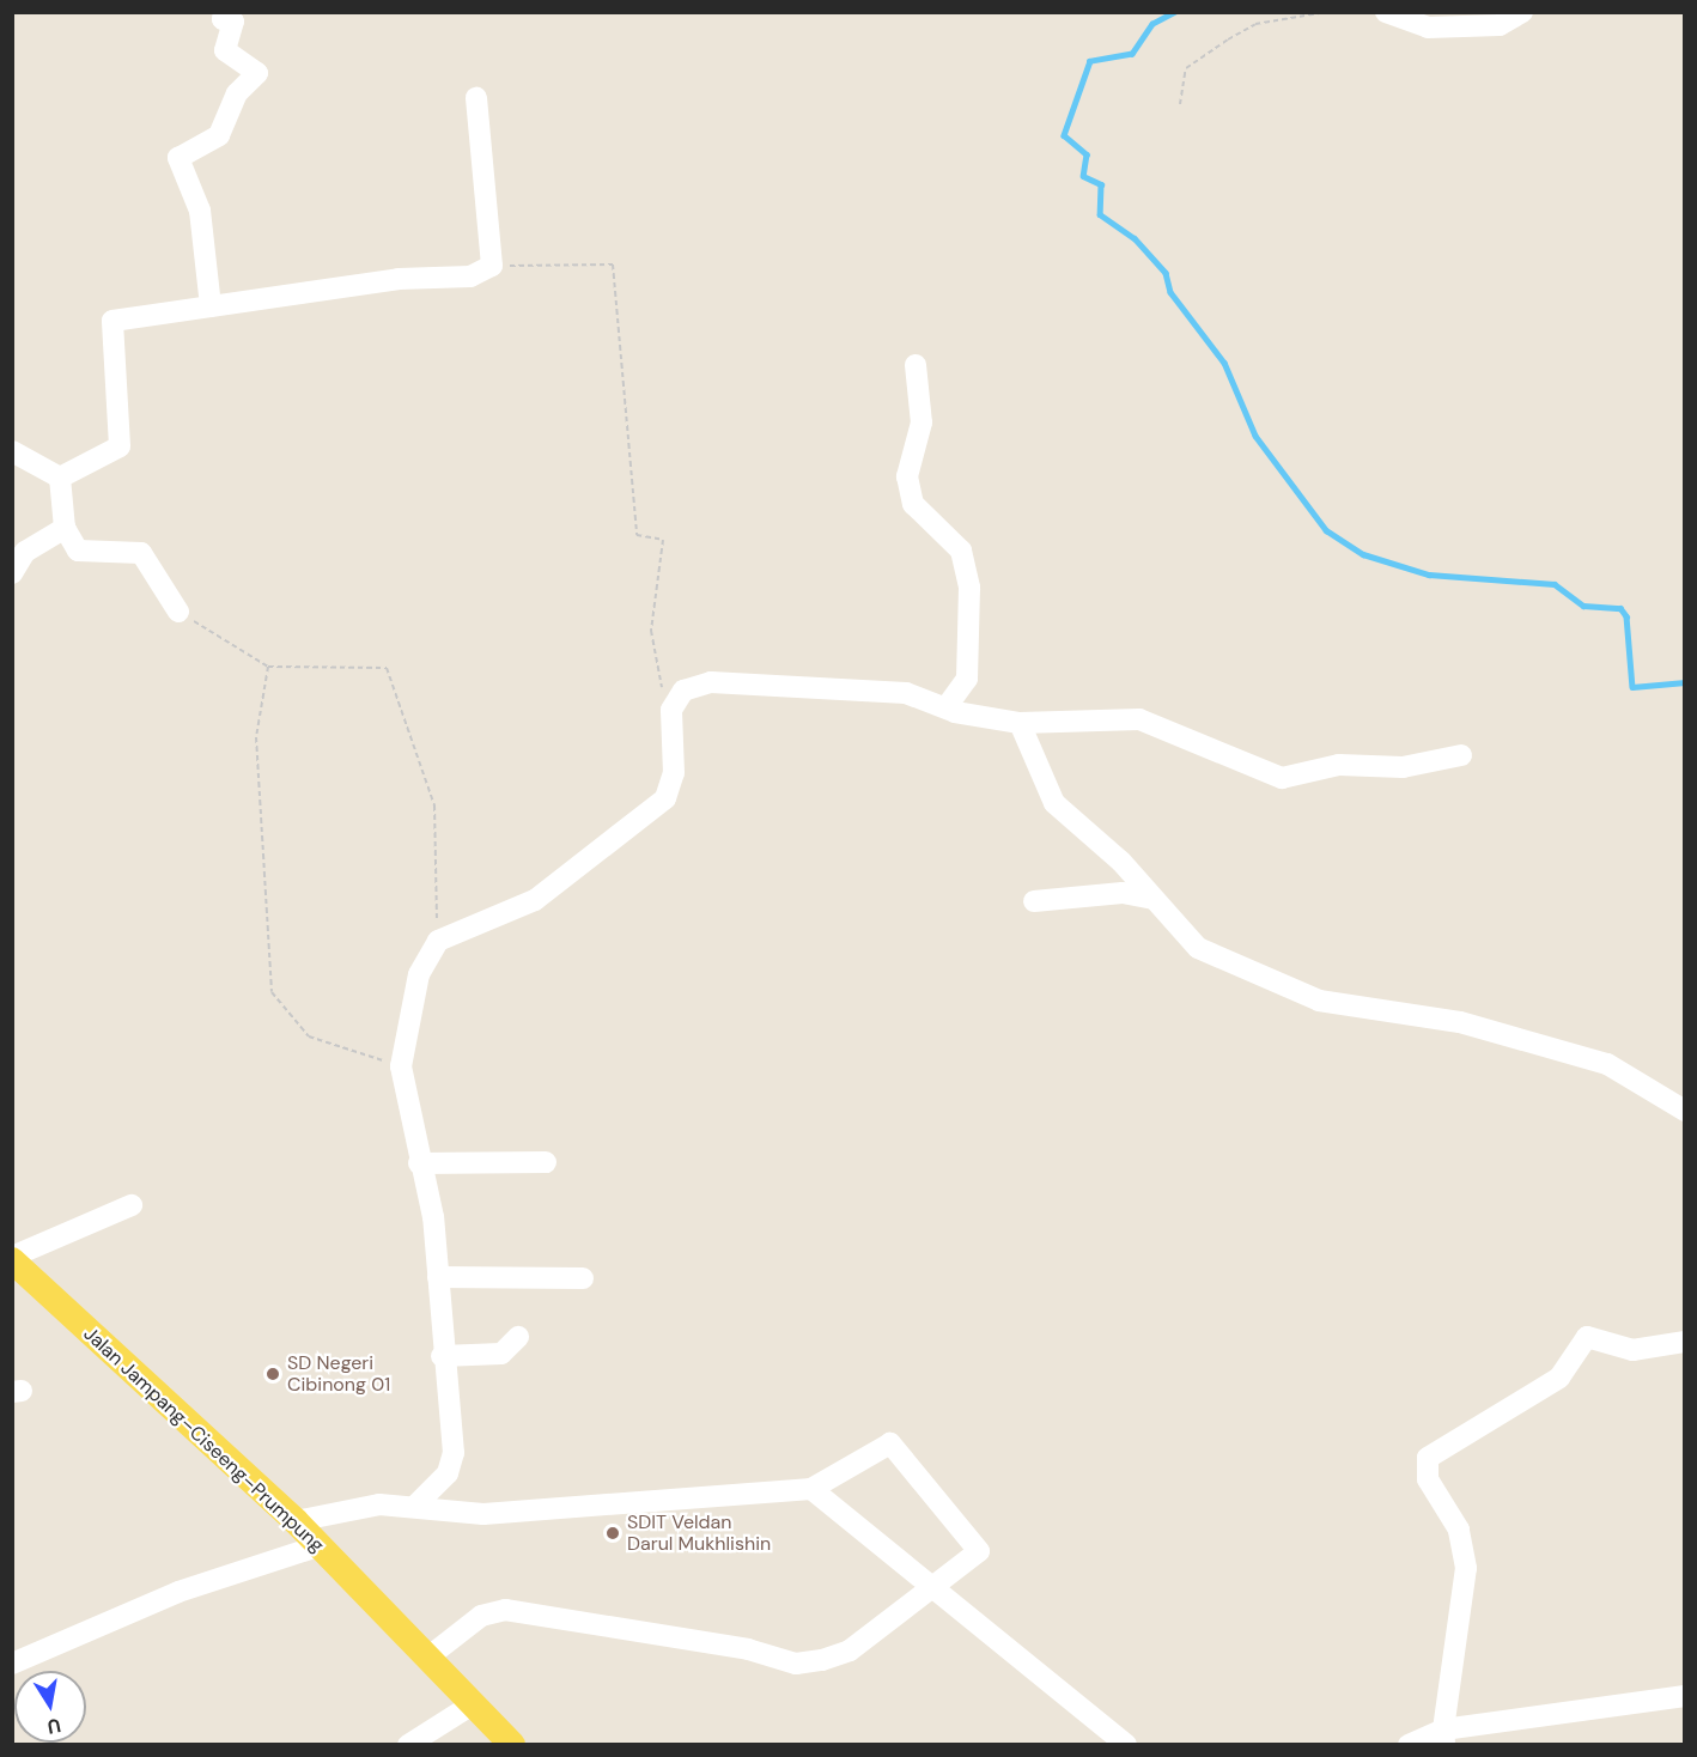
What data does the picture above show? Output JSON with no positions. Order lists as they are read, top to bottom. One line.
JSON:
{"streets":{"main road":["Jalan Jampang–Ciseeng–Prumpung"]},"places":["SD Negeri Cibinong 01","SDIT Veldan Darul Mukhlishin"],"north":"bottom"}
